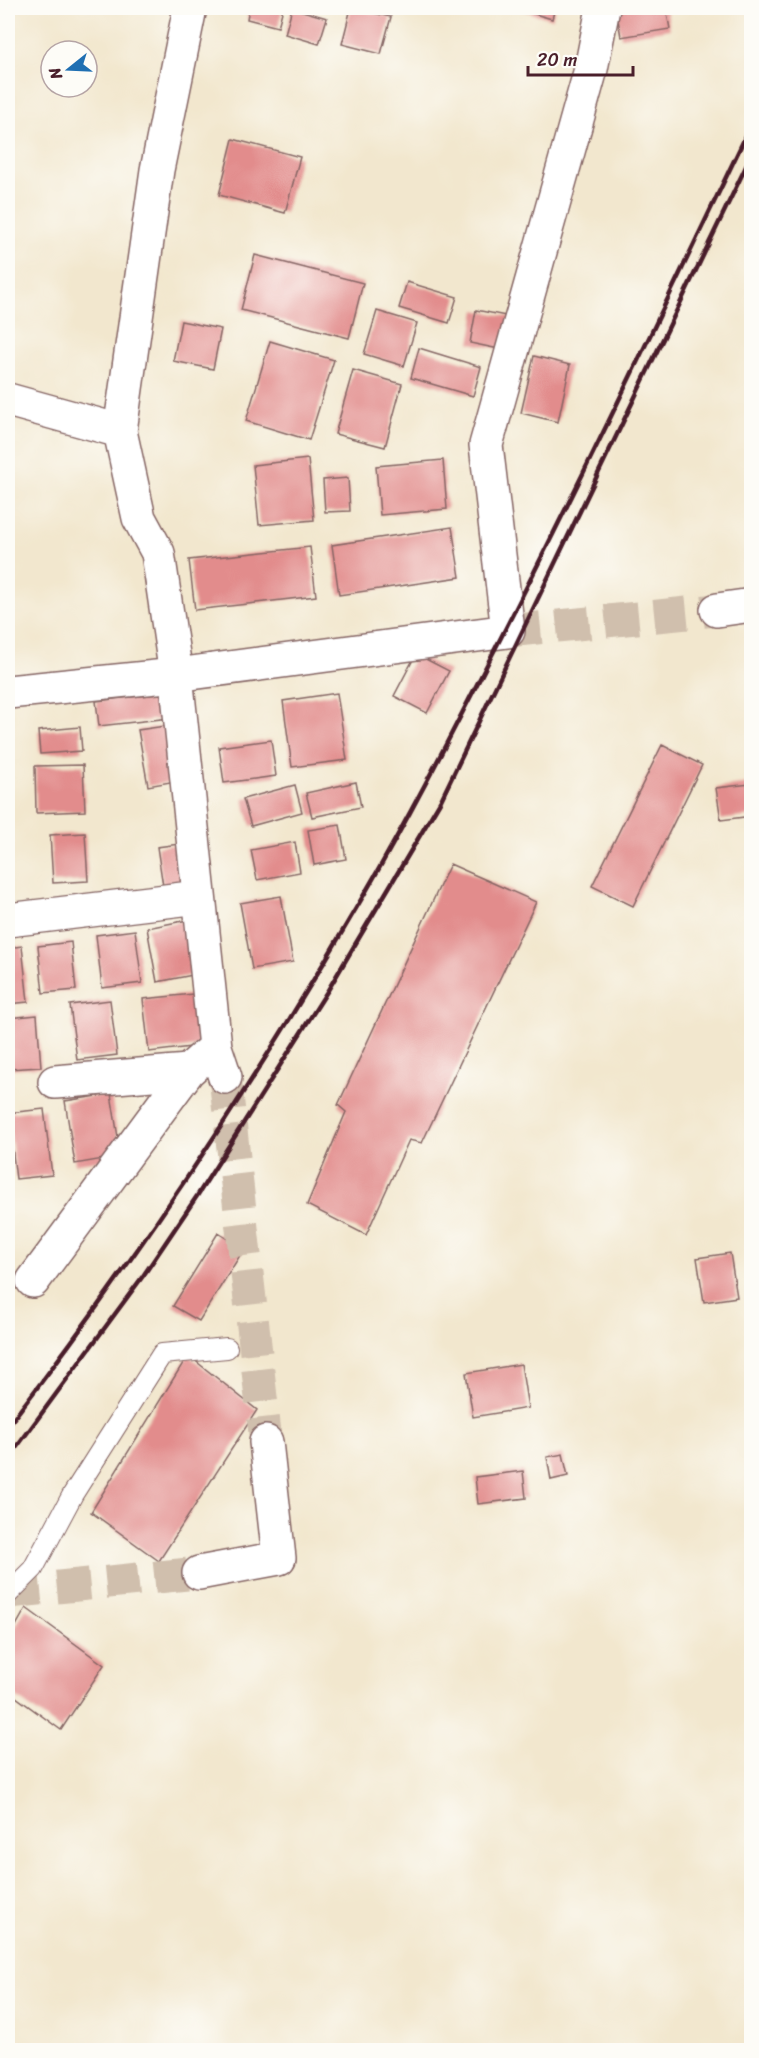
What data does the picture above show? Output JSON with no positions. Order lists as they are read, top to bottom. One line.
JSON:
{"scale_bar":"20 m","north":"left"}
